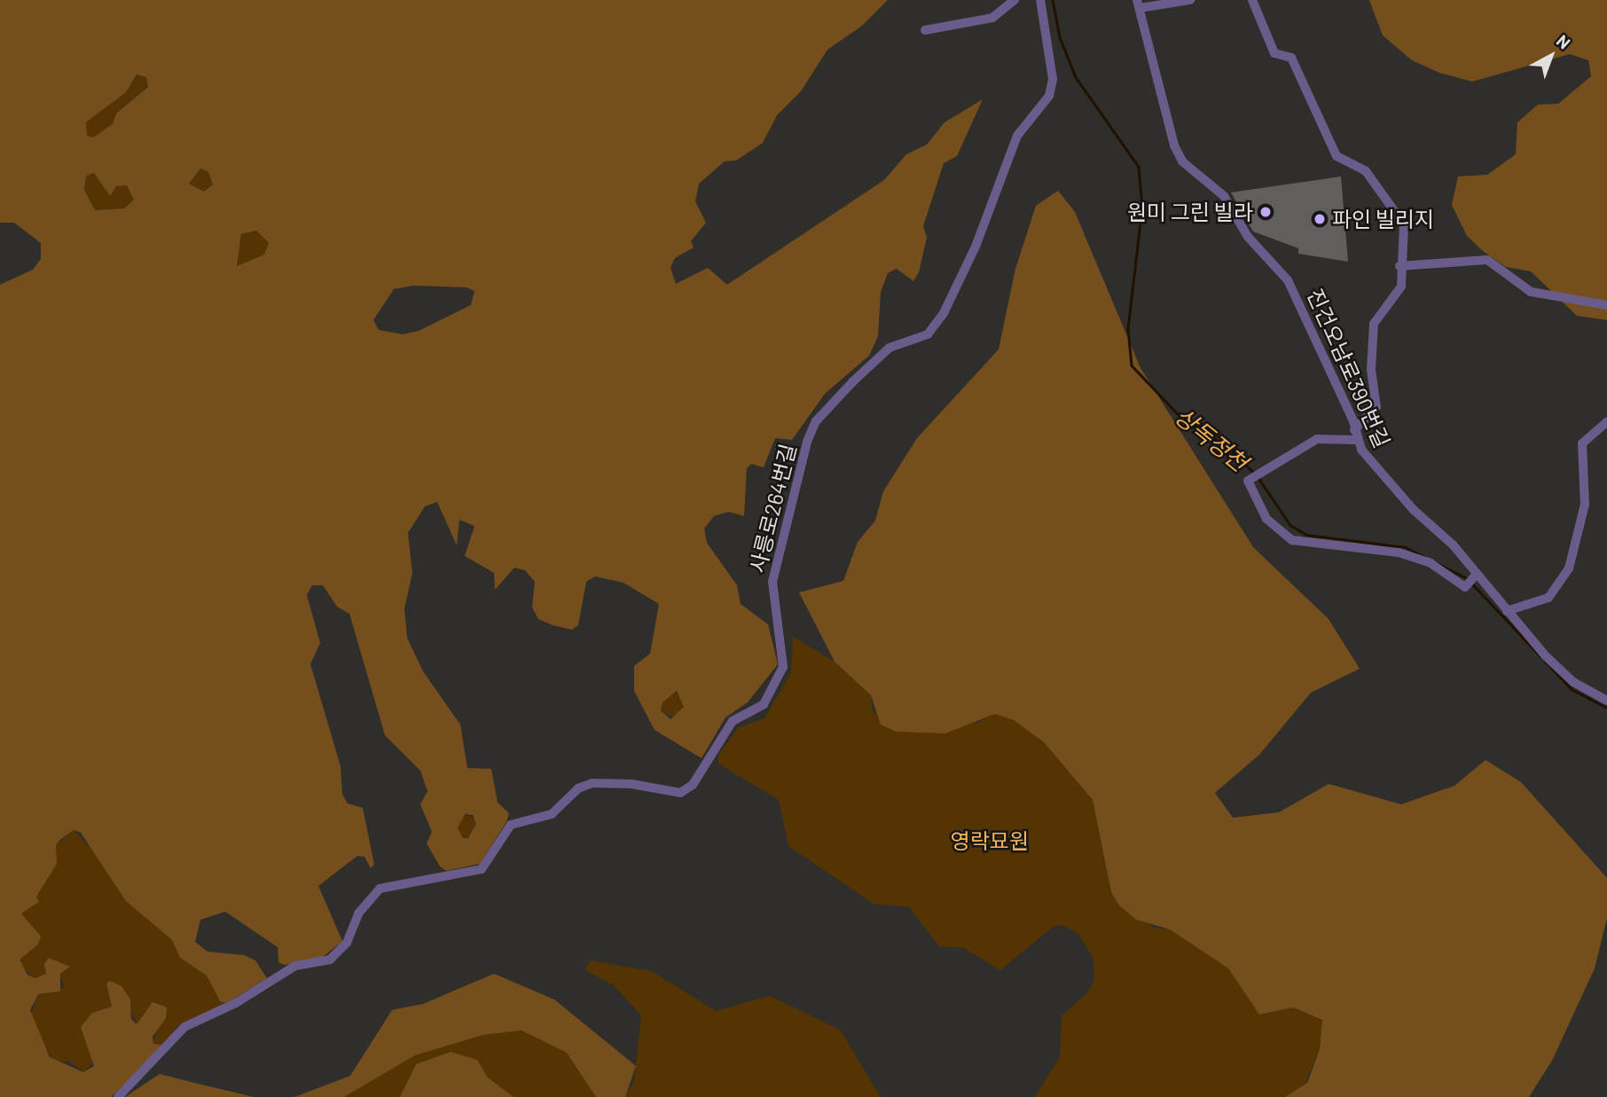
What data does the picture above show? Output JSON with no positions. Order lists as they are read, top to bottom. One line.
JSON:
{"streets":{"street":["진건오남로390번길","사릉로264번길"]},"water":["상독정천"],"parks":["영락묘원"],"places":["원미 그린 빌라","파인 빌리지"],"north":"top right"}
